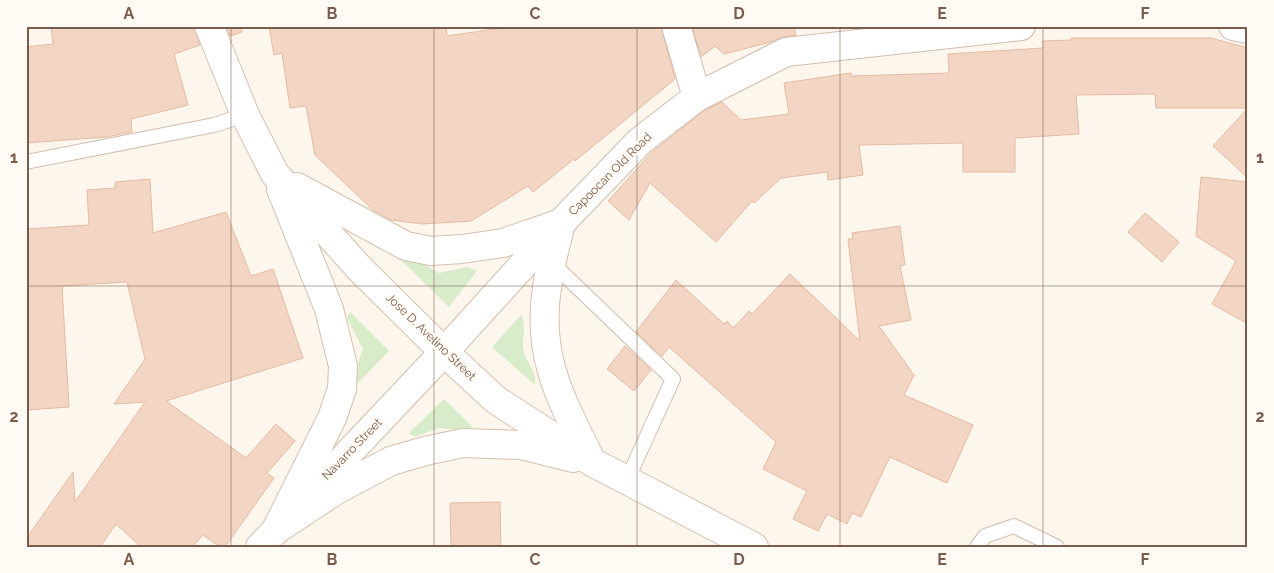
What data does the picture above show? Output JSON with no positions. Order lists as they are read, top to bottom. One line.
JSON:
{"streets":{"main road":["Capoocan Old Road","Jose D. Avelino Street","Navarro Street"]},"crossings":[["Capoocan Old Road","Jose D. Avelino Street"],["Capoocan Old Road","Navarro Street"],["Jose D. Avelino Street","Navarro Street"]],"grid":{"columns":["A","B","C","D","E","F"],"rows":["1","2"]}}
